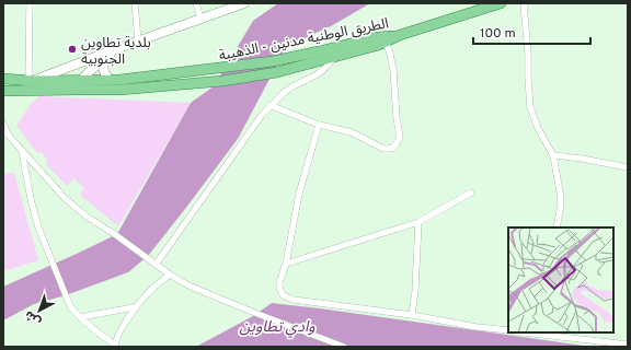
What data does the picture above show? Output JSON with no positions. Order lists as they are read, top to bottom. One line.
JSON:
{"streets":{"main road":["الطريق الوطنية مدنين - الذهيبة"]},"water":["وادي تطاوين"],"places":["بلدية تطاوين الجنوبية"],"scale_bar":"100 m","north":"bottom left"}
